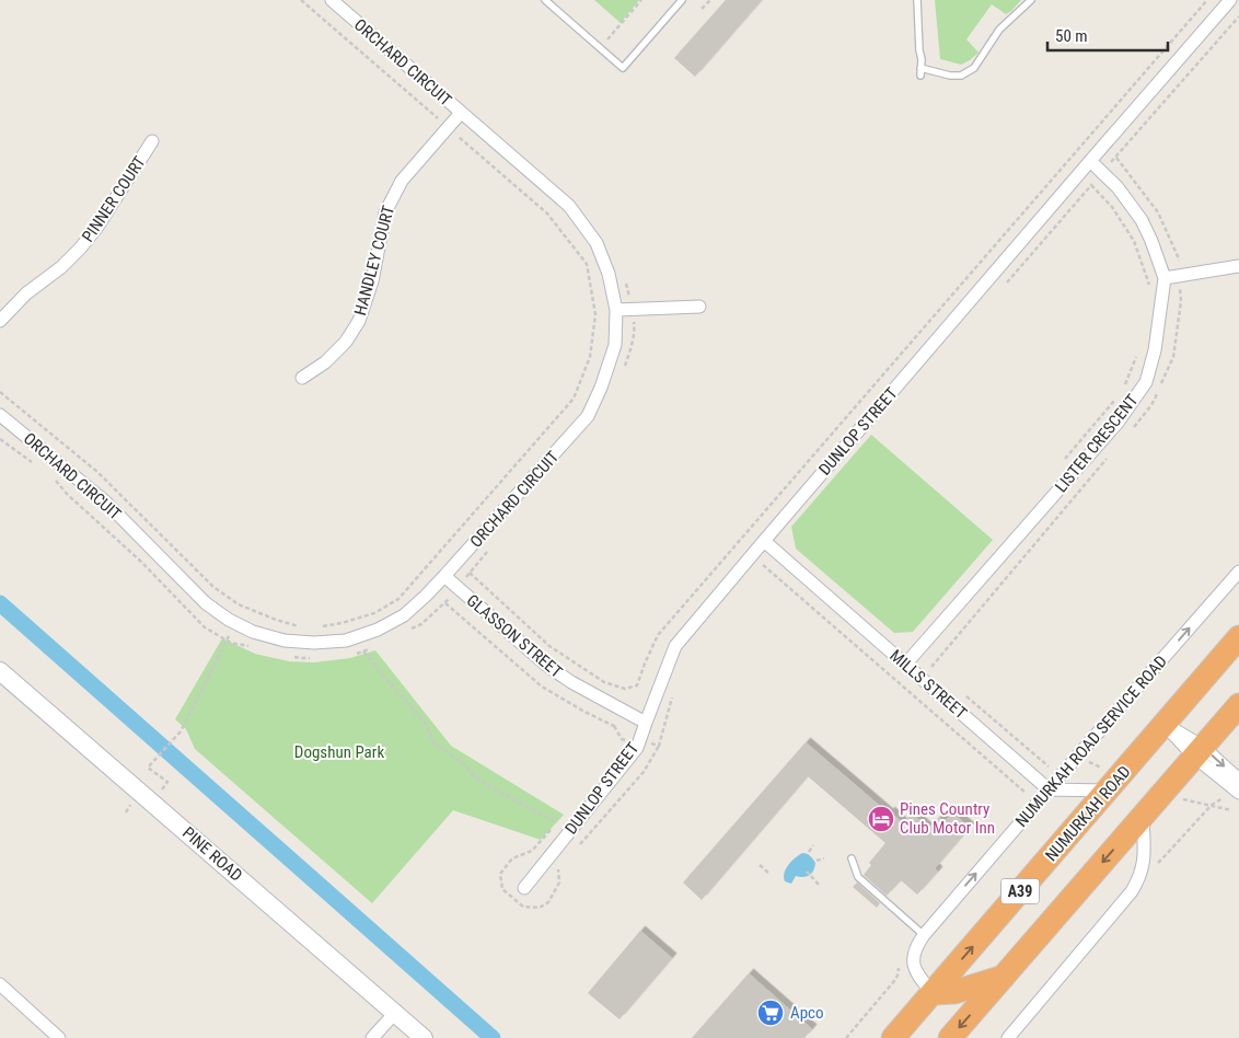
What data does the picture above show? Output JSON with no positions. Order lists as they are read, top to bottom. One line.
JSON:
{"streets":{"highway":["NUMURKAH ROAD","A39"],"street":["ORCHARD CIRCUIT","PINNER COURT","HANDLEY COURT","DUNLOP STREET","LISTER CRESCENT","GLASSON STREET","MILLS STREET","NUMURKAH ROAD SERVICE ROAD","PINE ROAD"]},"crossings":[["ORCHARD CIRCUIT","HANDLEY COURT"],["ORCHARD CIRCUIT","GLASSON STREET"],["DUNLOP STREET","LISTER CRESCENT"],["DUNLOP STREET","GLASSON STREET"],["DUNLOP STREET","MILLS STREET"],["LISTER CRESCENT","MILLS STREET"],["MILLS STREET","NUMURKAH ROAD SERVICE ROAD"],["NUMURKAH ROAD SERVICE ROAD","NUMURKAH ROAD"]],"one_way":["NUMURKAH ROAD SERVICE ROAD"],"parks":["Dogshun Park"],"places":{"hotel":["Pines Country Club Motor Inn"],"supermarket":["Apco"]},"scale_bar":"50 m"}
